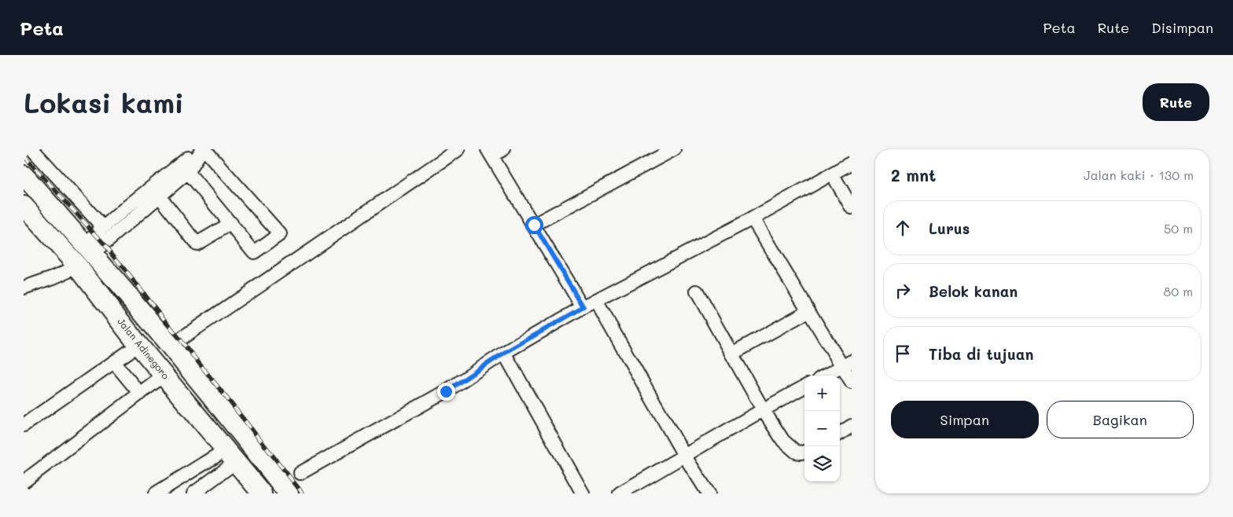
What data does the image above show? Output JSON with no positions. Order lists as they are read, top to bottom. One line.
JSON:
{"streets":{"highway":["Jalan Adinegoro"]},"page":{"header":"Peta","nav":["Peta","Rute","Disimpan"],"buttons":["Rute",["Simpan","Bagikan"]],"title":"Lokasi kami","heading":["2 mnt","Jalan kaki · 130 m"],"list":[["Lurus","50 m"],["Belok kanan","80 m"],"Tiba di tujuan"],"map_buttons":["+","−"]}}
